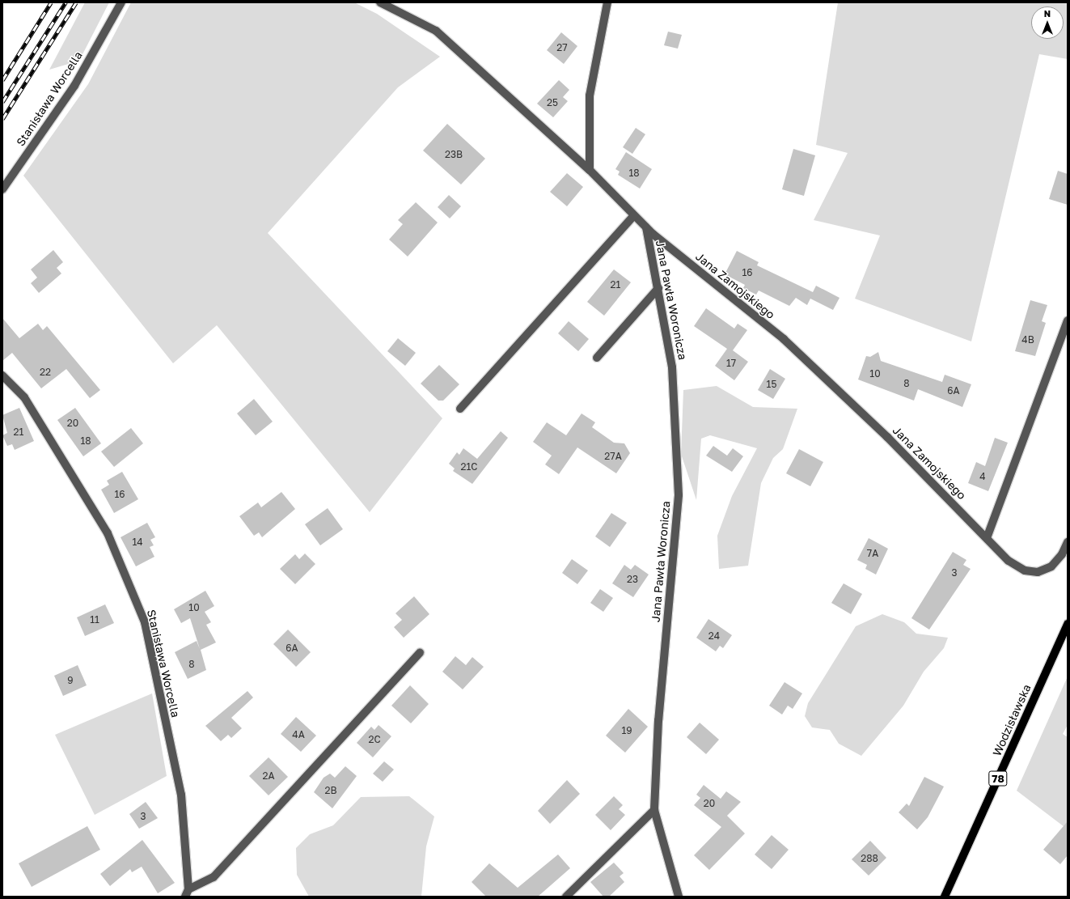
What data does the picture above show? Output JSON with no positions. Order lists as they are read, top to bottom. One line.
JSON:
{"streets":{"main road":["Wodzisławska","78"],"street":["Stanisława Worcella","Jana Zamojskiego","Jana Pawła Woronicza"]},"crossings":[["Jana Zamojskiego","Jana Pawła Woronicza"]],"house_numbers":["27","25","23B","18","16","21","4B","17","22","10","8","15","6A","20","21","18","27A","21C","4","16","14","7A","3","23","10","11","24","6A","8","9","19","4A","2C","2A","2B","20","3","288"],"north":"top"}
